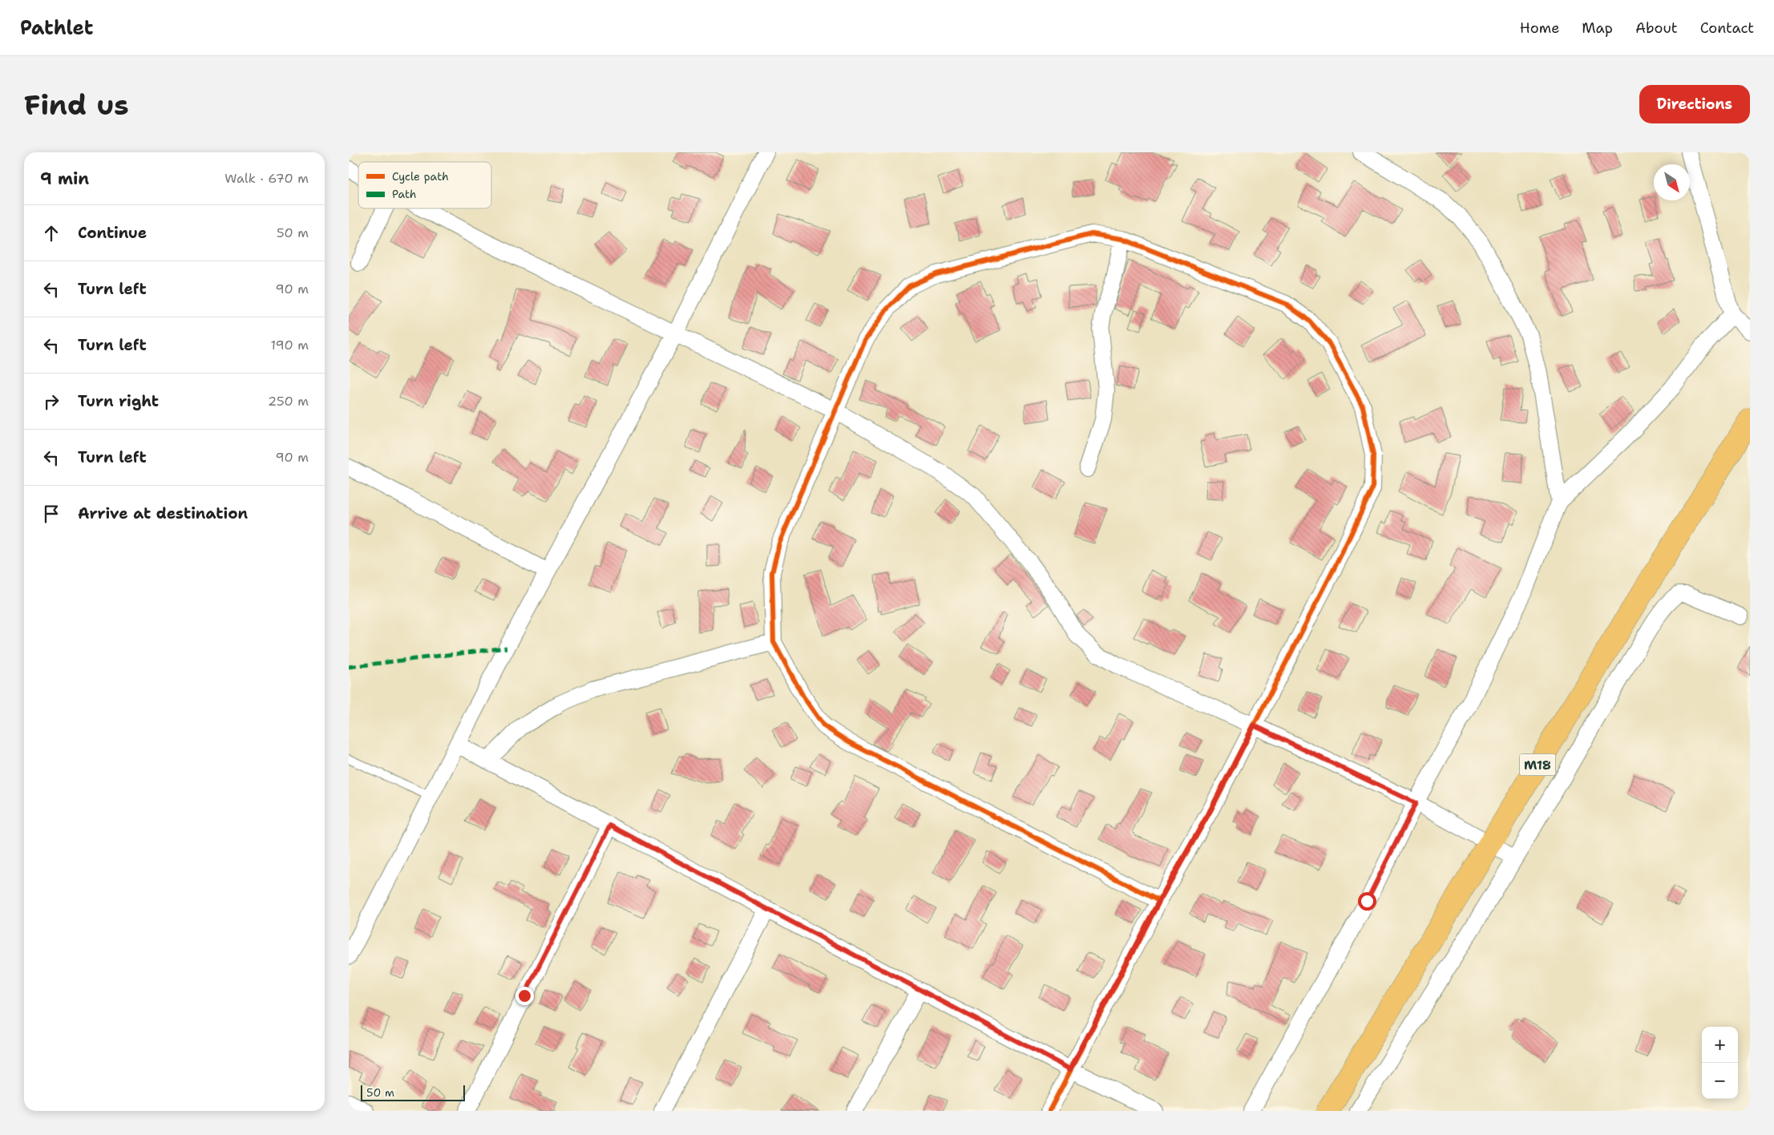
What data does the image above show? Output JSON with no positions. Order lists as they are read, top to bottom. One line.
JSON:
{"streets":{"main road":["M18"]},"legend":["Cycle path","Path"],"scale_bar":"50 m","north":"bottom right","page":{"header":"Pathlet","nav":["Home","Map","About","Contact"],"buttons":"Directions","title":"Find us","heading":["9 min","Walk · 670 m"],"list":[["Continue","50 m"],["Turn left","90 m"],["Turn left","190 m"],["Turn right","250 m"],["Turn left","90 m"],"Arrive at destination"],"map_buttons":["+","−"],"scale":"50 m"}}
